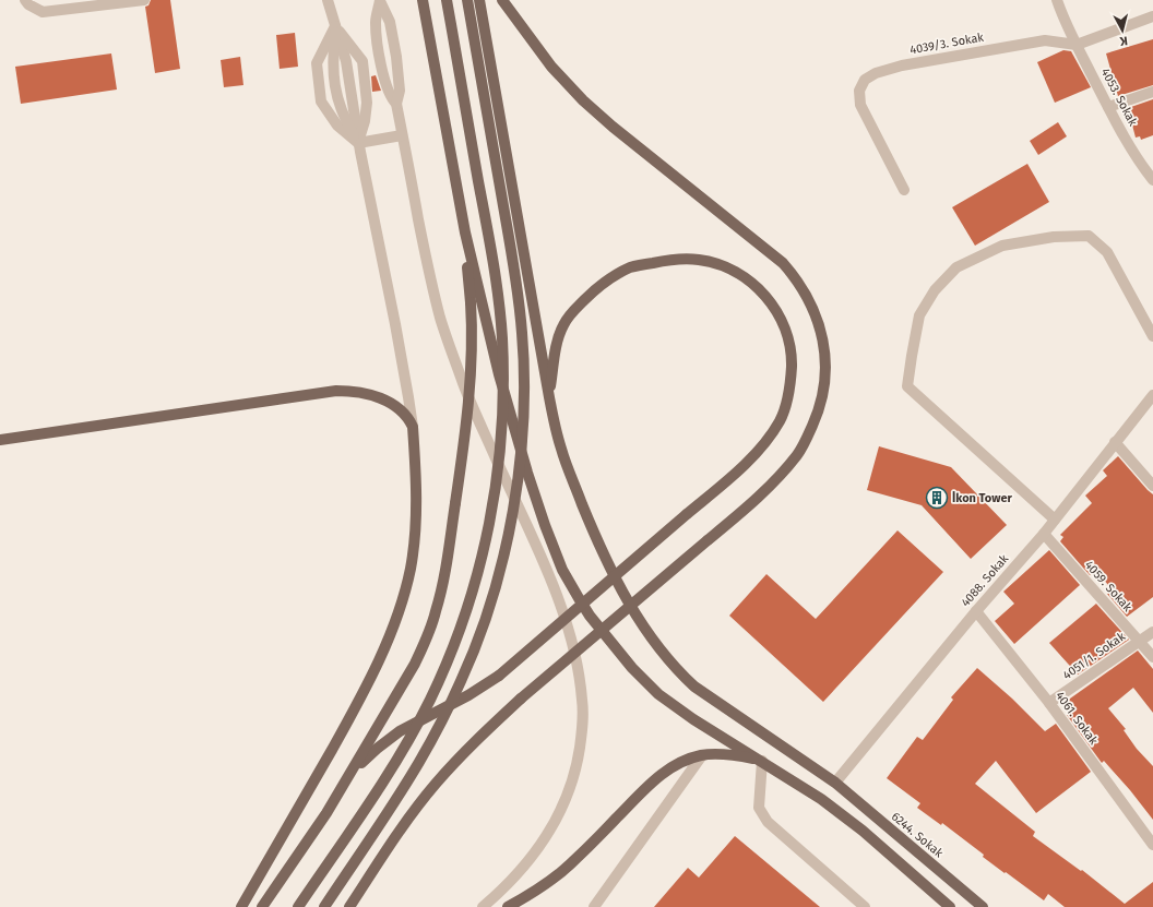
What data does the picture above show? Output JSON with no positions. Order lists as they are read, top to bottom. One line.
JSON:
{"streets":{"main road":["6244. Sokak"],"street":["4039/3. Sokak","4053. Sokak","4088. Sokak","4059. Sokak","4051/1. Sokak","4061. Sokak"]},"crossings":[["4039/3. Sokak","4053. Sokak"],["4088. Sokak","4059. Sokak"],["4088. Sokak","4061. Sokak"],["4088. Sokak","6244. Sokak"],["4059. Sokak","4051/1. Sokak"],["4051/1. Sokak","4061. Sokak"]],"places":{"building":["İkon Tower"]},"north":"bottom"}
